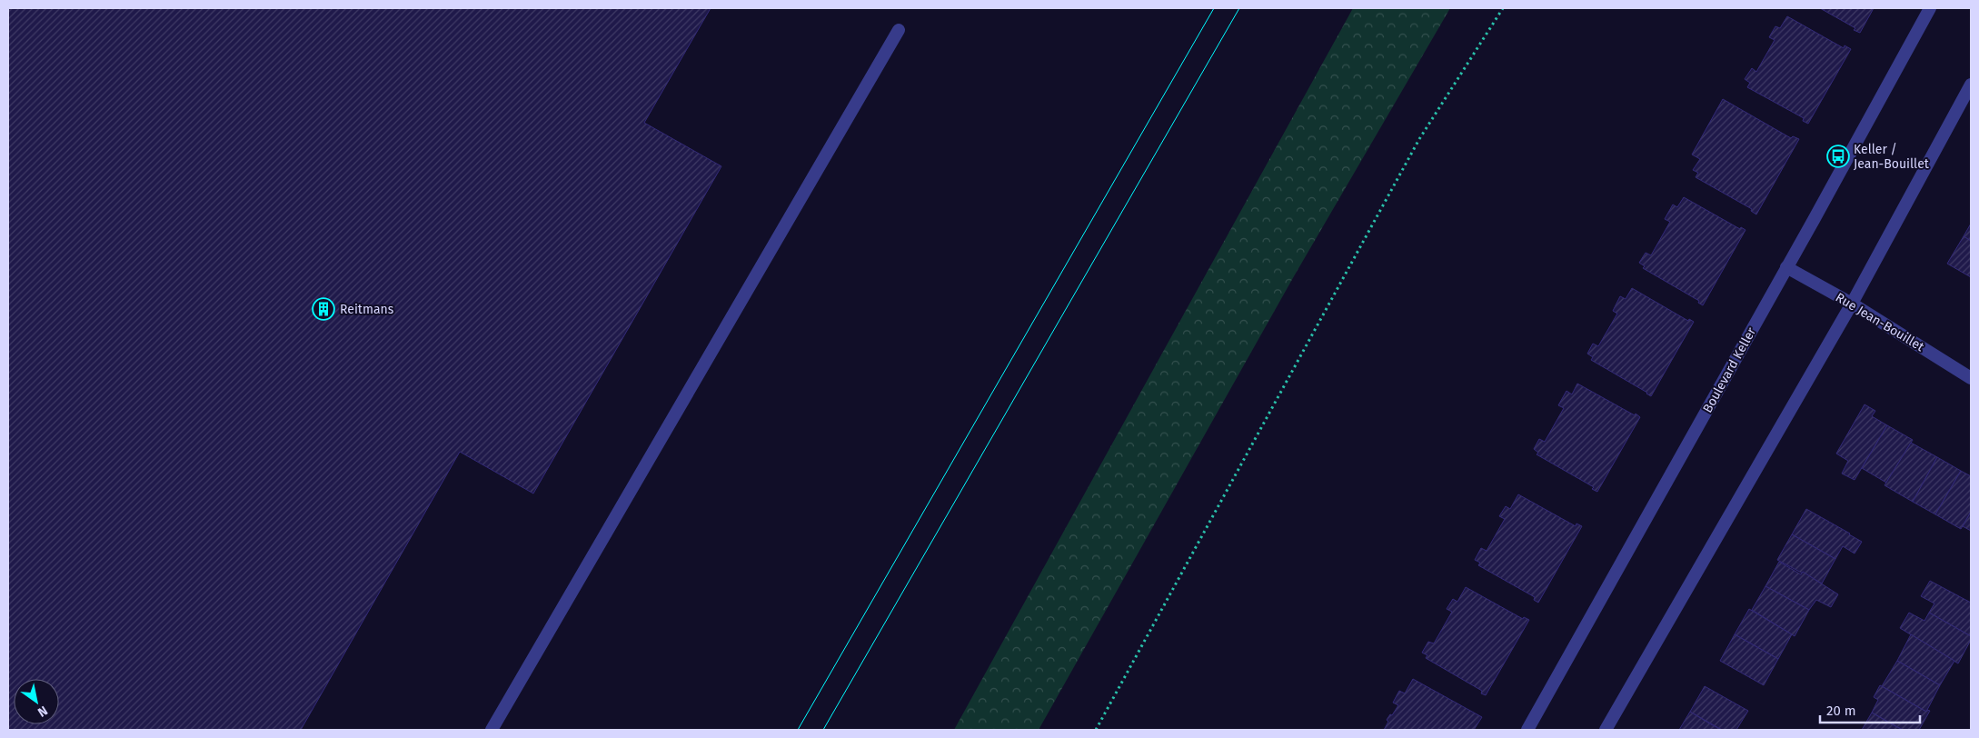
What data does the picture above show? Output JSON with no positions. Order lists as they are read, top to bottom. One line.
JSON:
{"streets":{"street":["Rue Jean-Bouillet","Boulevard Keller"]},"crossings":[["Rue Jean-Bouillet","Boulevard Keller"]],"places":{"bus stop":["Keller / Jean-Bouillet"],"building":["Reitmans"]},"scale_bar":"20 m","north":"bottom right"}
